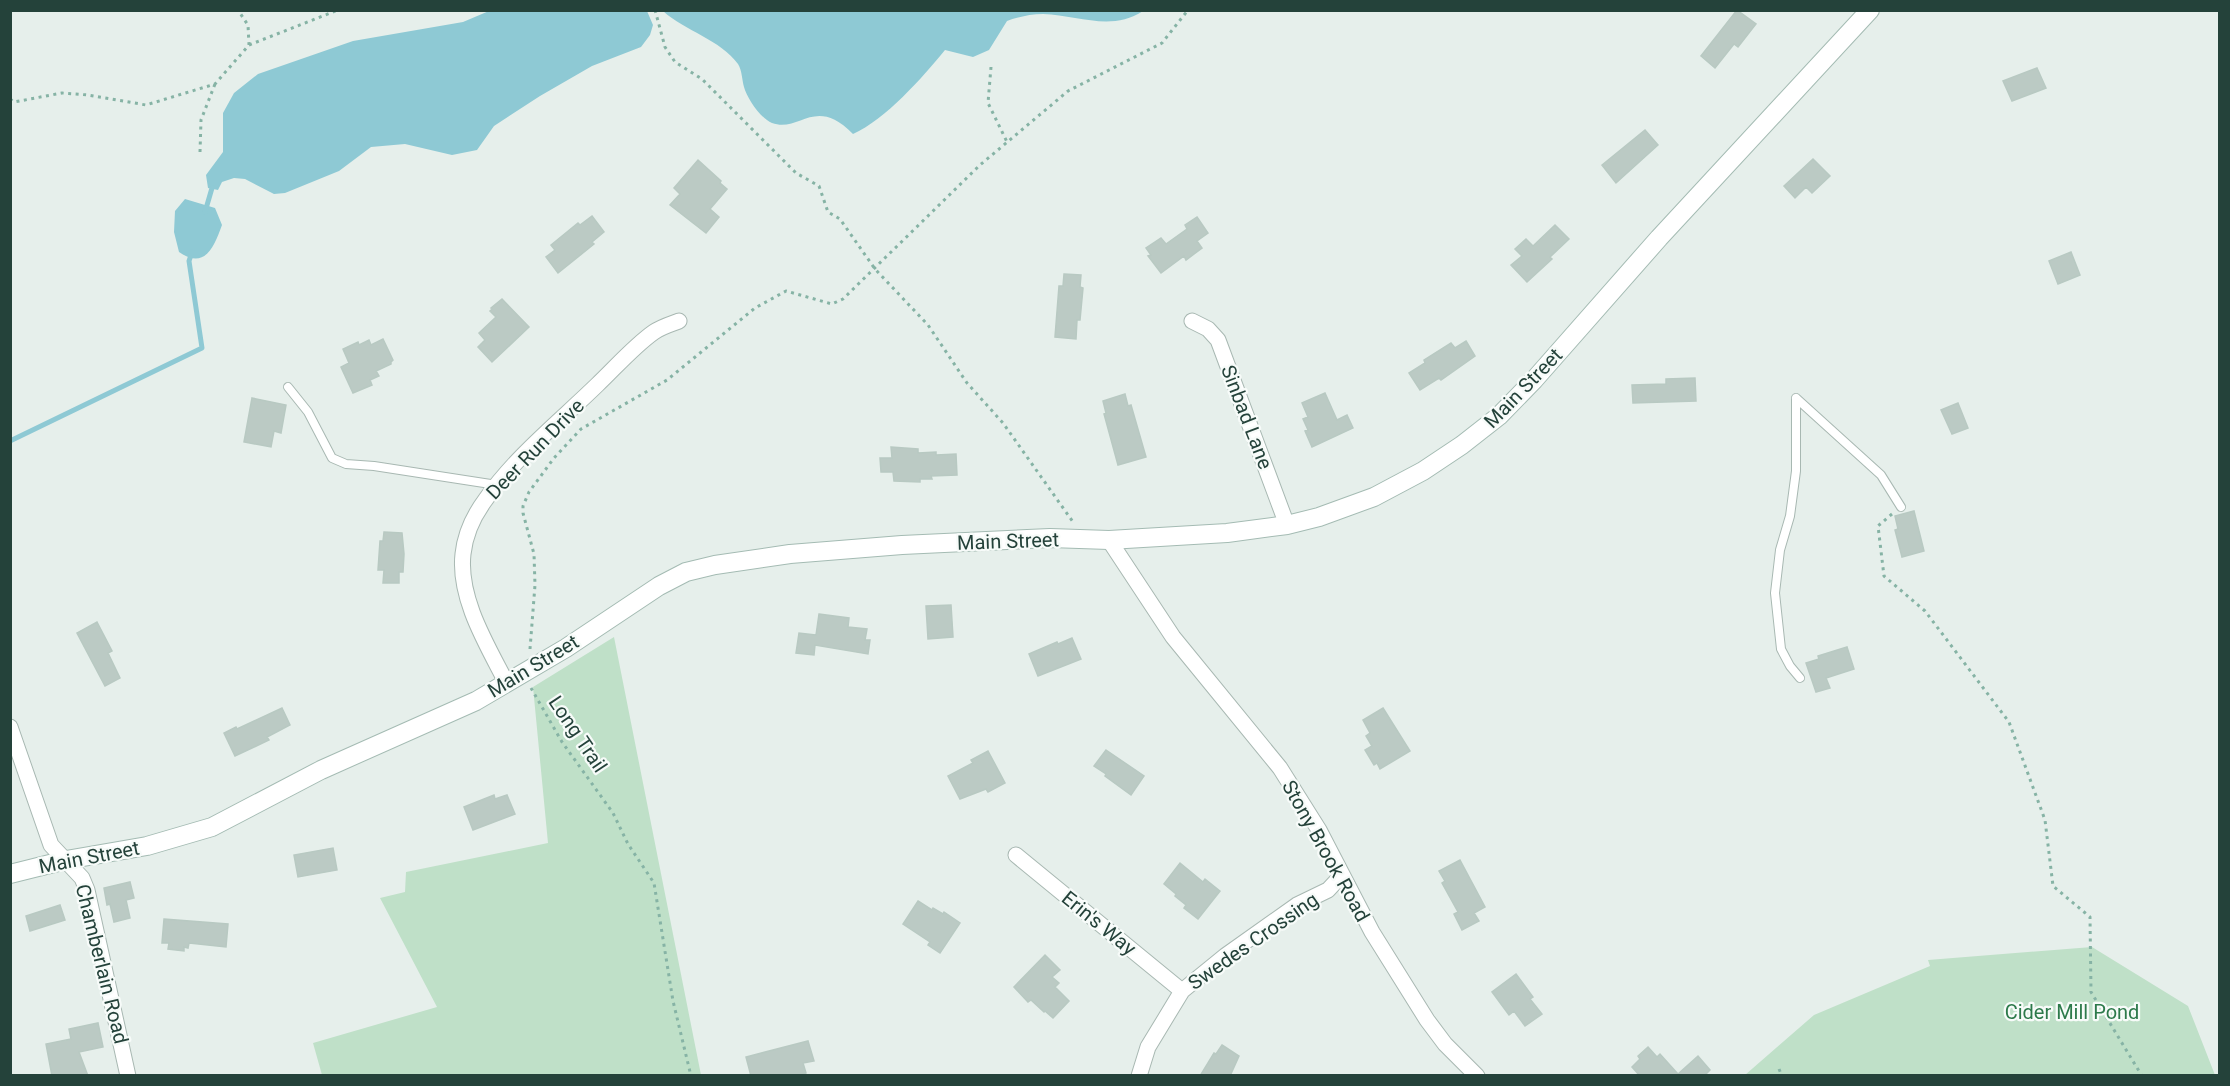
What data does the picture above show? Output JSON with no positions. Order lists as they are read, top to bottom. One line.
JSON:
{"streets":{"main road":["Main Street"],"street":["Sinbad Lane","Deer Run Drive","Stony Brook Road","Erin's Way","Swedes Crossing","Chamberlain Road"],"path":["Long Trail"]},"crossings":[["Main Street","Sinbad Lane"],["Main Street","Deer Run Drive"],["Main Street","Long Trail"],["Main Street","Stony Brook Road"],["Main Street","Chamberlain Road"],["Stony Brook Road","Swedes Crossing"],["Erin's Way","Swedes Crossing"]],"parks":["Cider Mill Pond"]}
